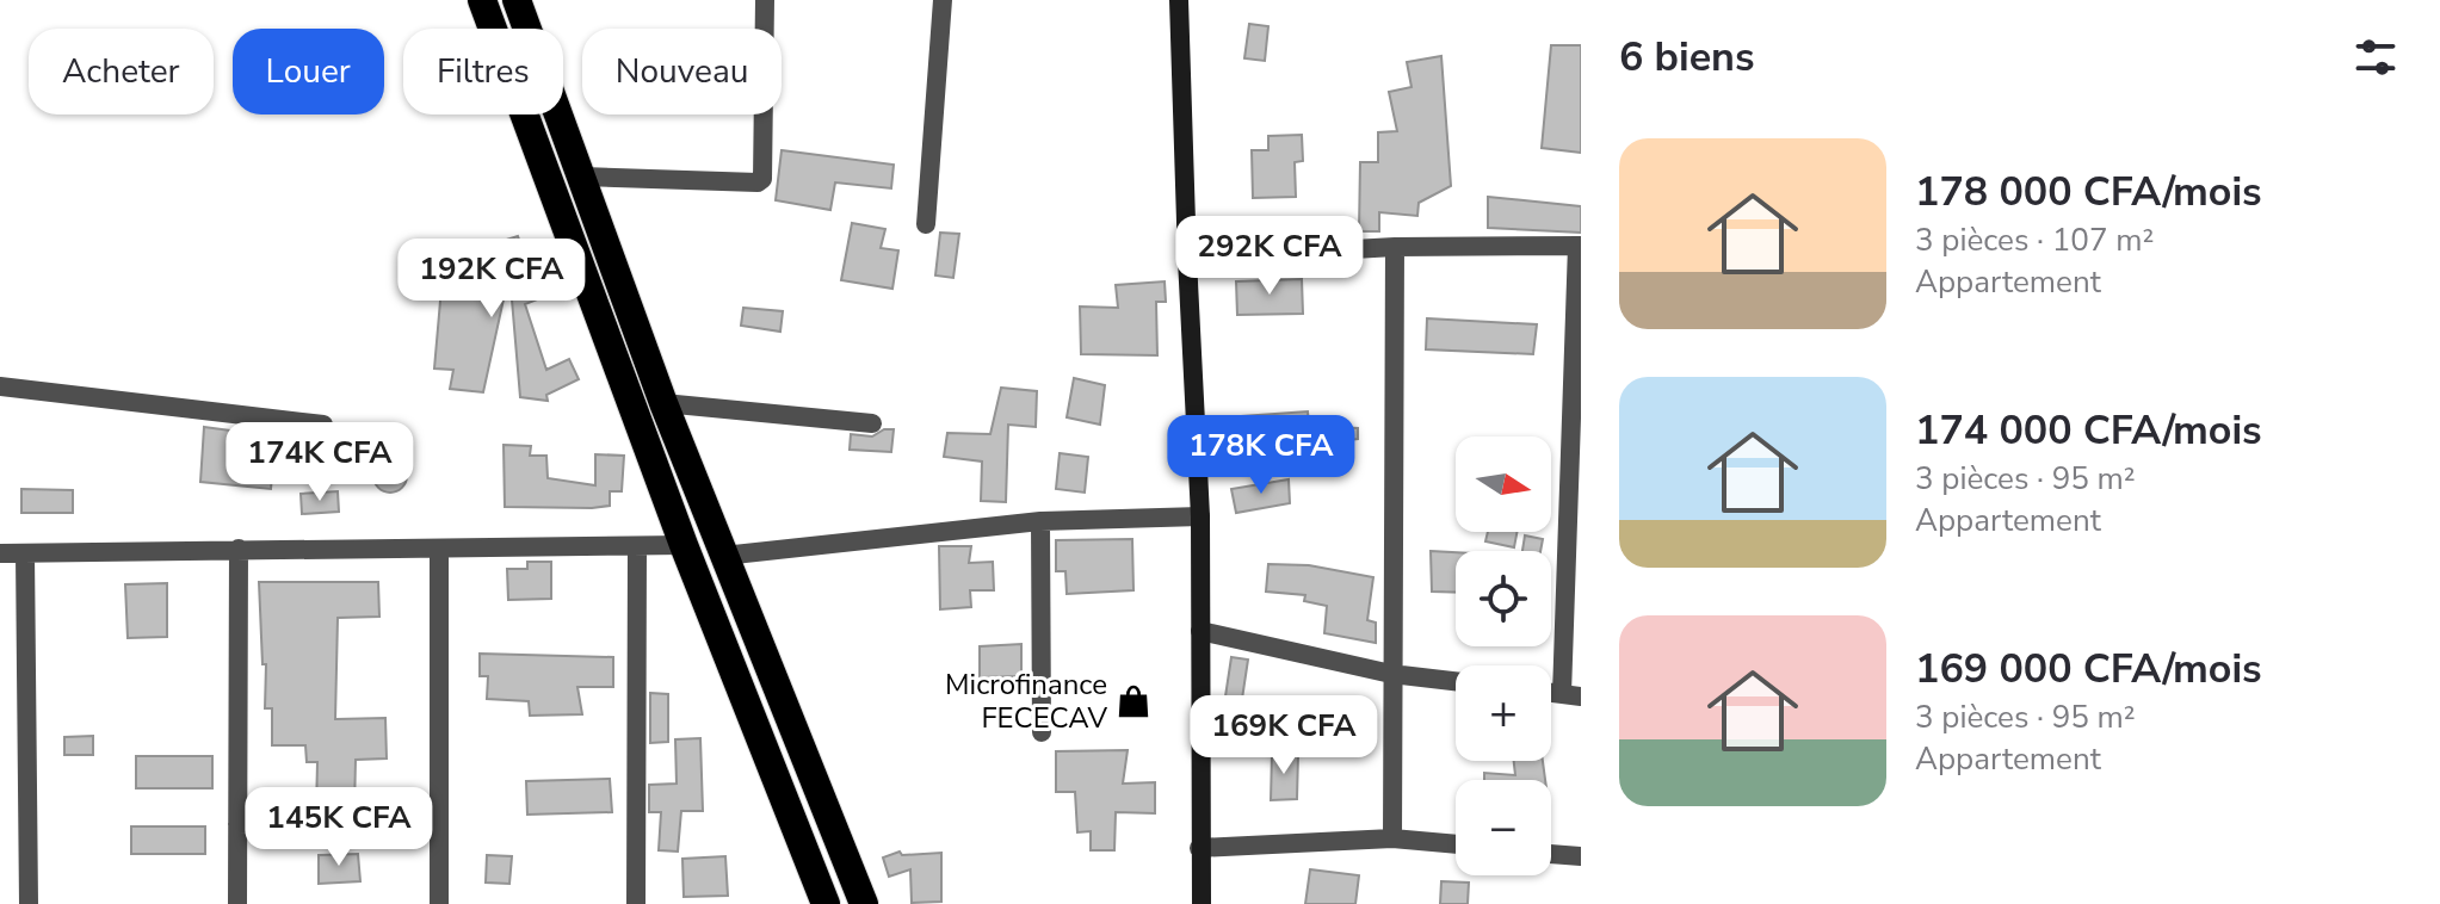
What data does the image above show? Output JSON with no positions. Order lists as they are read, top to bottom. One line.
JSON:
{"places":{"shop":["Microfinance FECECAV"]},"north":"right","page":{"heading":"6 biens","chip":["Acheter","Louer","Filtres","Nouveau"],"list":[{"name":"178 000 CFA/mois","note":"3 pièces · 107 m² · Appartement"},{"name":"174 000 CFA/mois","note":"3 pièces · 95 m² · Appartement"},{"name":"169 000 CFA/mois","note":"3 pièces · 95 m² · Appartement"}],"price":["292K CFA","192K CFA","178K CFA","174K CFA","169K CFA","145K CFA"],"map_buttons":["+","−"]}}
